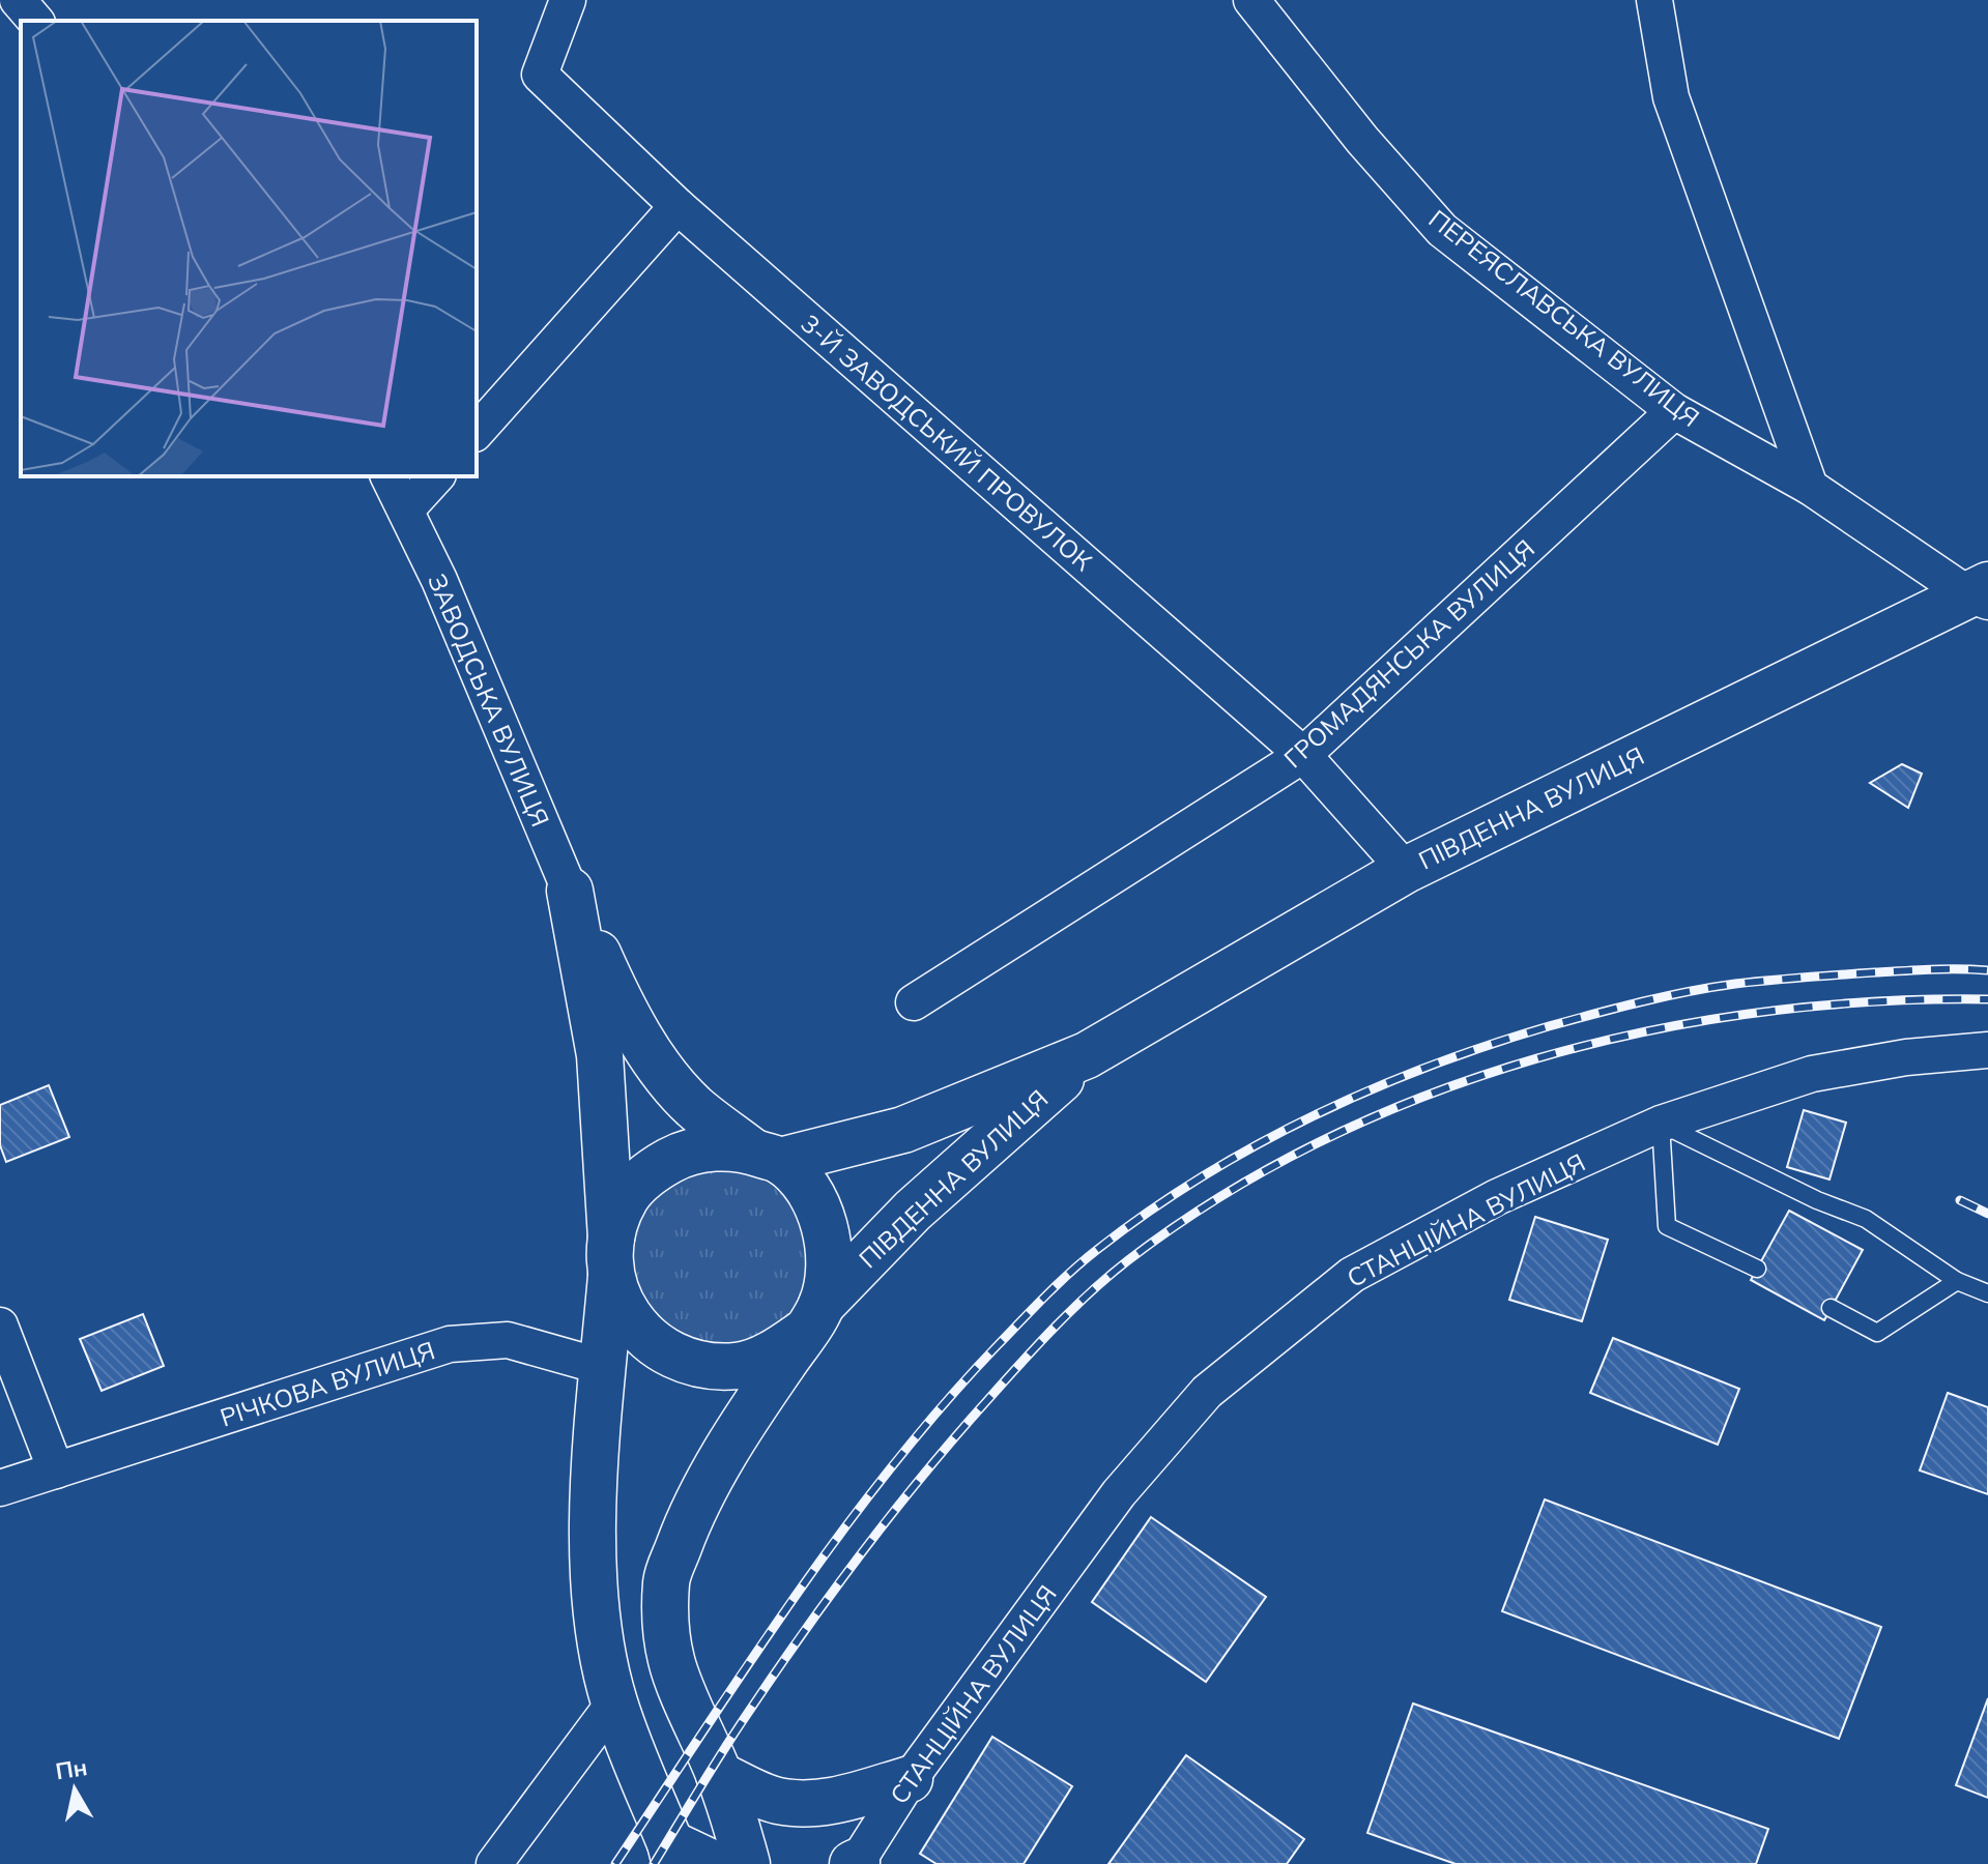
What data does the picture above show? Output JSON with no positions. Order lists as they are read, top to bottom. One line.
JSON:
{"streets":{"main road":["ЗАВОДСЬКА ВУЛИЦЯ","ПІВДЕННА ВУЛИЦЯ"],"street":["ПЕРЕЯСЛАВСЬКА ВУЛИЦЯ","3-Й ЗАВОДСЬКИЙ ПРОВУЛОК","ГРОМАДЯНСЬКА ВУЛИЦЯ","СТАНЦІЙНА ВУЛИЦЯ","РІЧКОВА ВУЛИЦЯ"]},"crossings":[["ПЕРЕЯСЛАВСЬКА ВУЛИЦЯ","ГРОМАДЯНСЬКА ВУЛИЦЯ"],["3-Й ЗАВОДСЬКИЙ ПРОВУЛОК","ГРОМАДЯНСЬКА ВУЛИЦЯ"],["3-Й ЗАВОДСЬКИЙ ПРОВУЛОК","ПІВДЕННА ВУЛИЦЯ"],["ЗАВОДСЬКА ВУЛИЦЯ","ПІВДЕННА ВУЛИЦЯ"],["ЗАВОДСЬКА ВУЛИЦЯ","РІЧКОВА ВУЛИЦЯ"]],"north":"top"}
